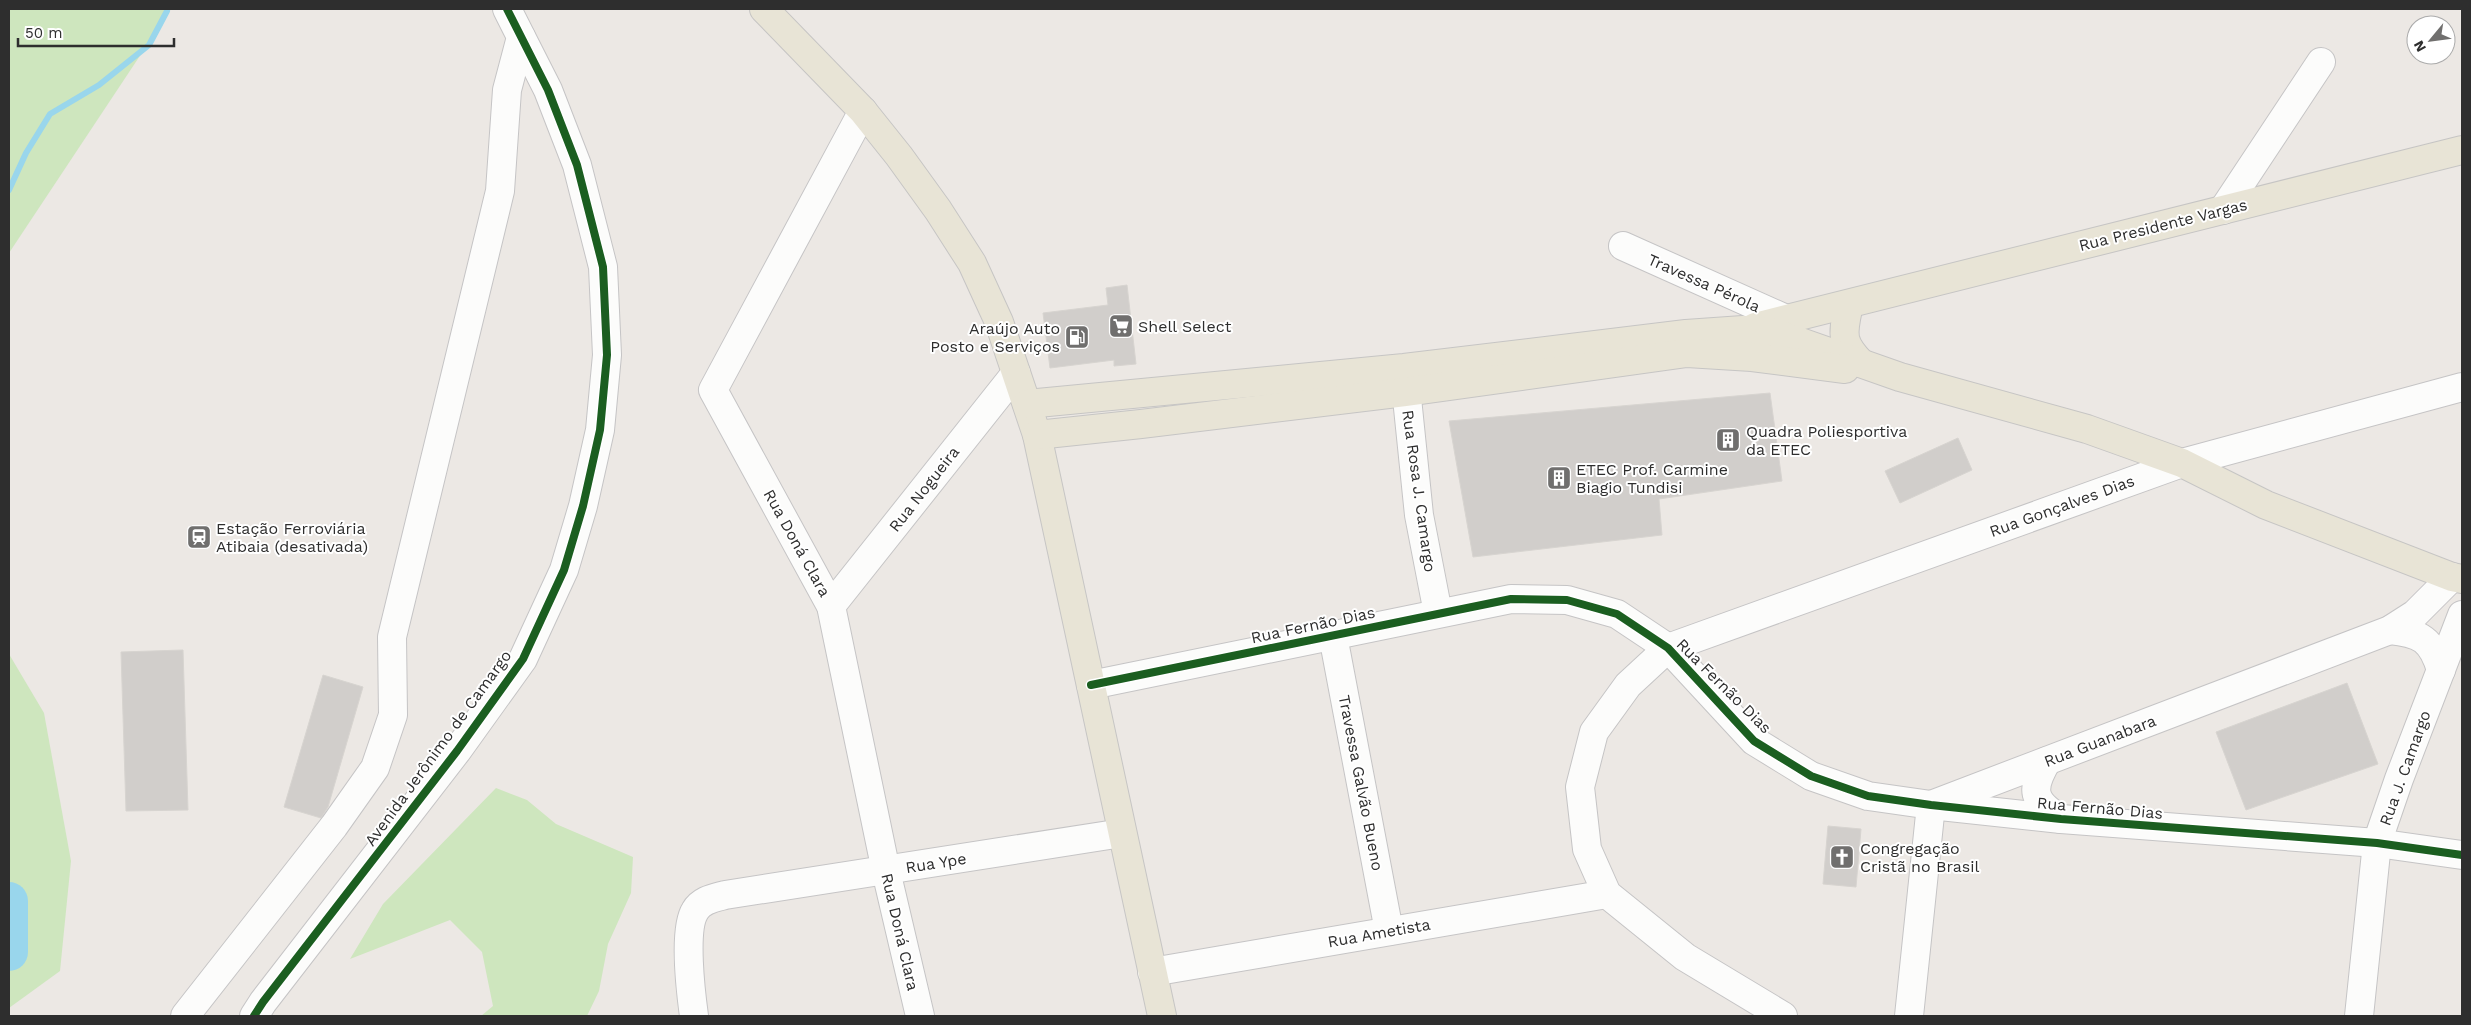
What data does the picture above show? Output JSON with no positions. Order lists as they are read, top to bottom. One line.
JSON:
{"streets":{"main road":["Rua Presidente Vargas"],"street":["Travessa Pérola","Rua Nogueira","Rua Rosa J. Camargo","Rua Gonçalves Dias","Rua Doná Clara","Rua Fernão Dias","Rua Guanabara","Avenida Jerônimo de Camargo","Rua J. Camargo","Travessa Galvão Bueno","Rua Ype","Rua Ametista"]},"crossings":[["Rua Presidente Vargas","Travessa Pérola"],["Rua Nogueira","Rua Doná Clara"],["Rua Rosa J. Camargo","Rua Fernão Dias"],["Rua Gonçalves Dias","Rua Fernão Dias"],["Rua Doná Clara","Rua Ype"],["Rua Fernão Dias","Rua Guanabara"],["Rua Fernão Dias","Rua J. Camargo"],["Rua Fernão Dias","Travessa Galvão Bueno"],["Travessa Galvão Bueno","Rua Ametista"]],"places":{"supermarket":["Shell Select"],"fuel station":["Araújo Auto Posto e Serviços"],"building":["Quadra Poliesportiva da ETEC","ETEC Prof. Carmine Biagio Tundisi"],"station":["Estação Ferroviária Atibaia (desativada)"],"church":["Congregação Cristã no Brasil"]},"scale_bar":"50 m","north":"bottom left"}
